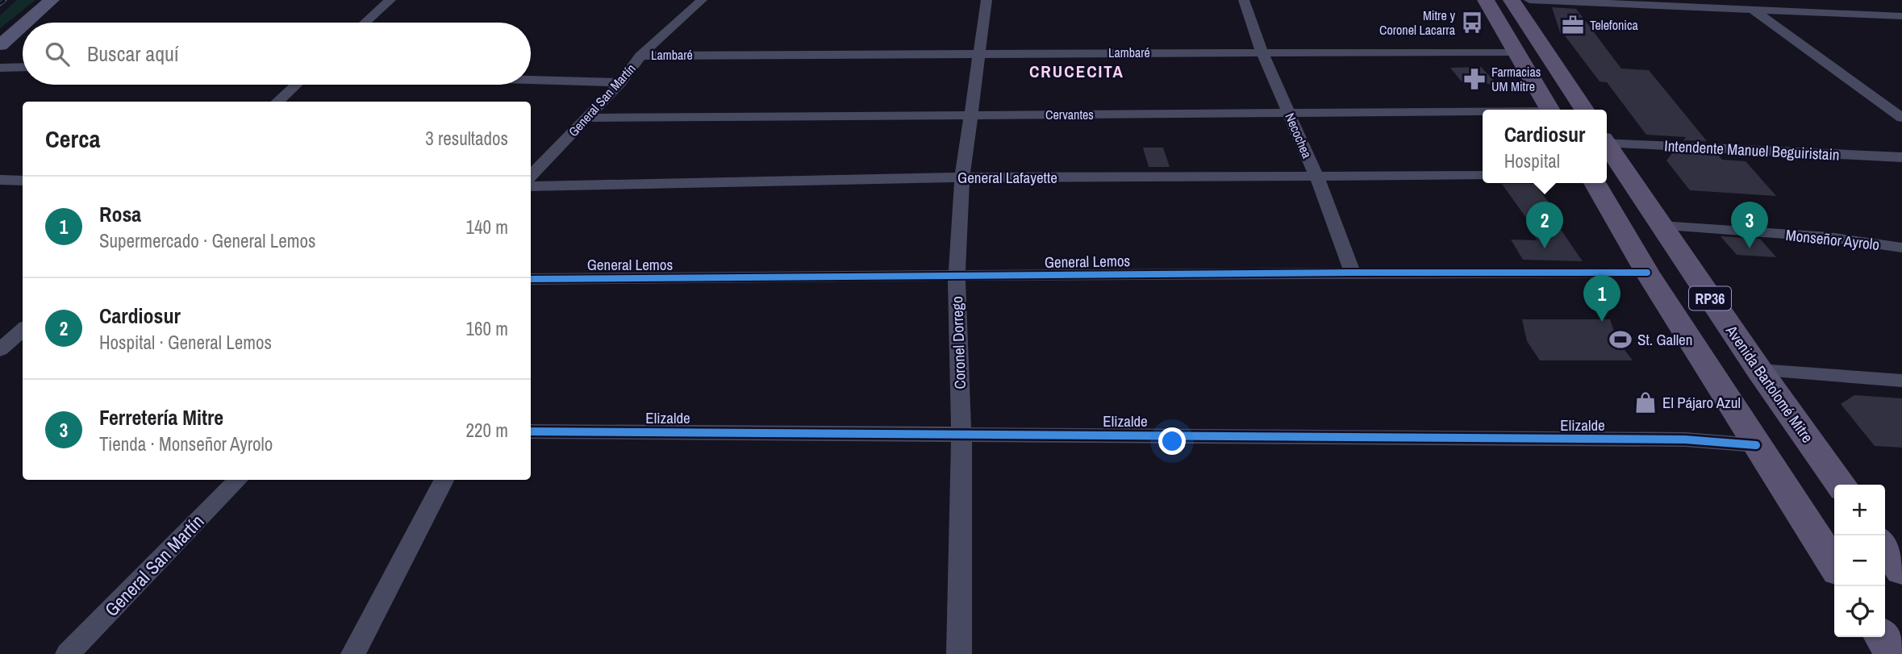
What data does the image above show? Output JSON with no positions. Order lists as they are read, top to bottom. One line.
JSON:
{"streets":{"main road":["RP36","Avenida Bartolomé Mitre"],"street":["Lambaré","General San Martín","Cervantes","Necochea","Intendente Manuel Beguiristain","General Lafayette","Monseñor Ayrolo","General Lemos","Coronel Dorrego","Elizalde"]},"crossings":[["Lambaré","General San Martín"],["Lambaré","Necochea"],["Lambaré","Coronel Dorrego"],["General San Martín","Cervantes"],["Cervantes","Necochea"],["Cervantes","Coronel Dorrego"],["Necochea","General Lafayette"],["Necochea","General Lemos"],["General Lafayette","Coronel Dorrego"],["Monseñor Ayrolo","Avenida Bartolomé Mitre"],["General Lemos","RP36"],["General Lemos","Coronel Dorrego"],["RP36","Elizalde"],["Coronel Dorrego","Elizalde"]],"districts":["CRUCECITA"],"places":{"bus stop":["Mitre y Coronel Lacarra"],"office":["Telefonica"],"pharmacy":["Farmacias UM Mitre"],"sports":["St. Gallen"],"shop":["El Pájaro Azul"]},"page":{"search":"Buscar aquí","heading":["Cerca","3 resultados"],"popup":["Cardiosur","Hospital"],"list":[{"mark":"1","name":"Rosa","note":"Supermercado · General Lemos","value":"140 m"},{"mark":"2","name":"Cardiosur","note":"Hospital · General Lemos","value":"160 m"},{"mark":"3","name":"Ferretería Mitre","note":"Tienda · Monseñor Ayrolo","value":"220 m"}],"pins":["2","3","1"],"map_buttons":["+","−"]}}
